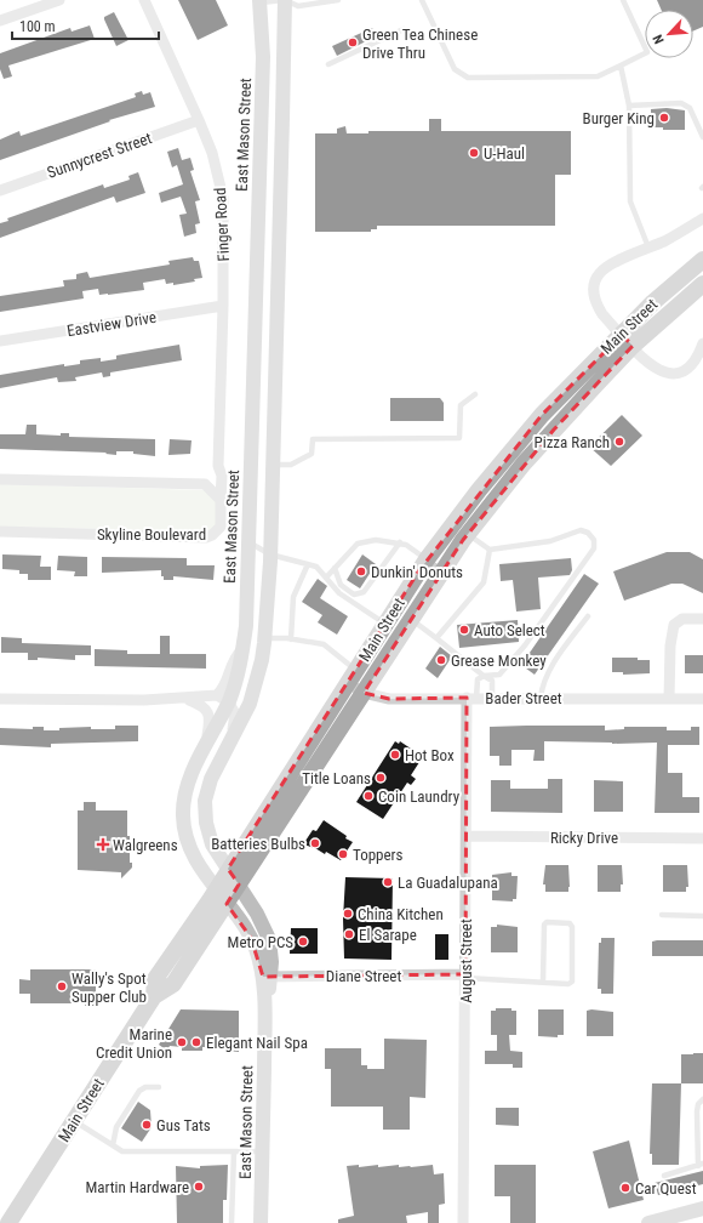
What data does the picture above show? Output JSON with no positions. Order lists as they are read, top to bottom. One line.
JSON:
{"streets":{"main road":["East Mason Street","Main Street"],"street":["Sunnycrest Street","Finger Road","Eastview Drive","Skyline Boulevard","Bader Street","Ricky Drive","August Street","Diane Street"]},"crossings":[["East Mason Street","Main Street"],["East Mason Street","Diane Street"],["Sunnycrest Street","Finger Road"],["Finger Road","Eastview Drive"],["Finger Road","Skyline Boulevard"],["Main Street","Bader Street"],["Bader Street","August Street"],["Ricky Drive","August Street"],["August Street","Diane Street"]],"places":{"other":["Green Tea Chinese Drive Thru","Burger King","U-Haul","Pizza Ranch","Dunkin' Donuts","Auto Select","Grease Monkey","Hot Box","Title Loans","Coin Laundry","Batteries Bulbs","Toppers","La Guadalupana","China Kitchen","El Sarape","Metro PCS","Wally's Spot Supper Club","Marine Credit Union","Elegant Nail Spa","Gus Tats","Martin Hardware","Car Quest"],"health":["Walgreens"]},"scale_bar":"100 m","north":"bottom left"}
